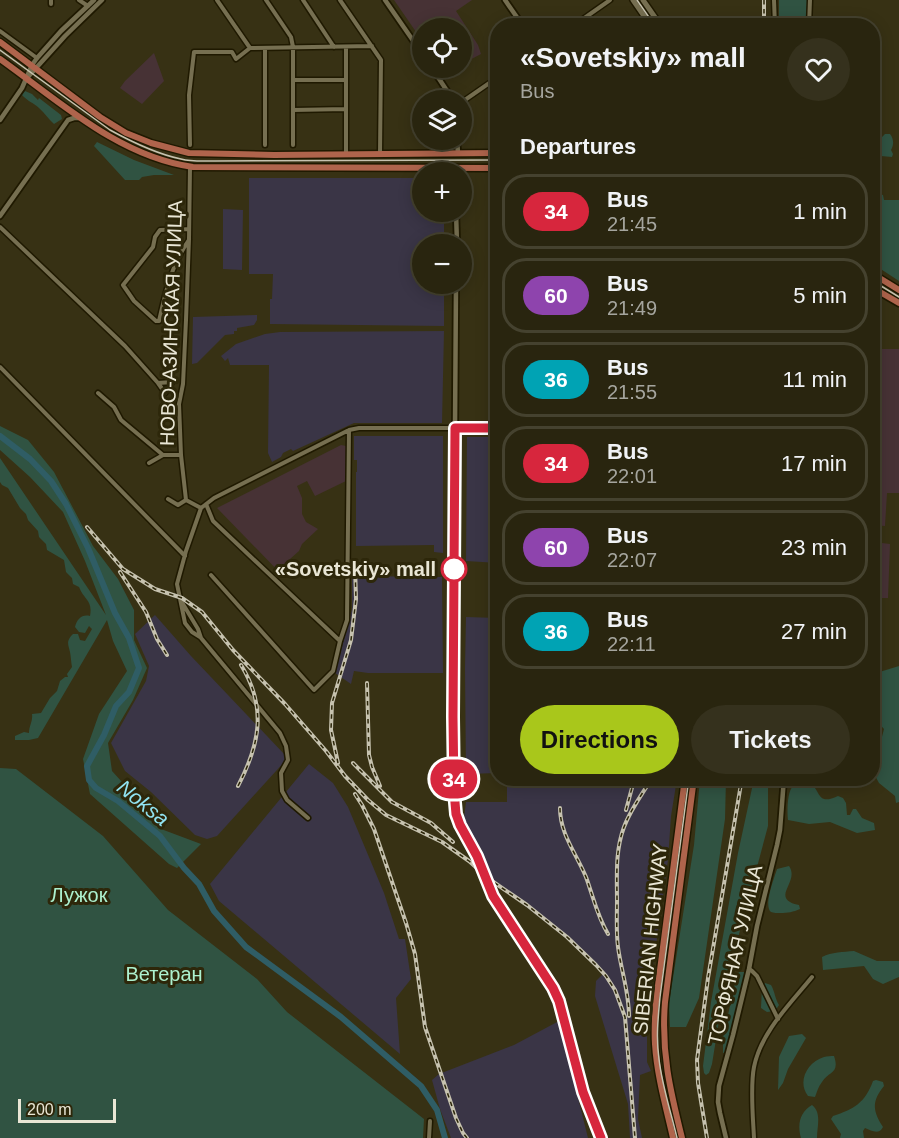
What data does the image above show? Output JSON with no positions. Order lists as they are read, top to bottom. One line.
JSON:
{"streets":{"main road":["SIBERIAN HIGHWAY"],"street":["НОВО-АЗИНСКАЯ УЛИЦА","ТОРФЯНАЯ УЛИЦА"]},"water":["Noksa"],"parks":["Лужок","Ветеран"],"places":["«Sovetskiy» mall"],"lines":["bus line 34"],"scale_bar":"200 m","page":{"on_map":"34","map_buttons":["+","−"],"heading":[["«Sovetskiy» mall","Bus"],"Departures"],"list":[{"mark":"34","name":"Bus","note":"21:45","value":"1 min"},{"mark":"60","name":"Bus","note":"21:49","value":"5 min"},{"mark":"36","name":"Bus","note":"21:55","value":"11 min"},{"mark":"34","name":"Bus","note":"22:01","value":"17 min"},{"mark":"60","name":"Bus","note":"22:07","value":"23 min"},{"mark":"36","name":"Bus","note":"22:11","value":"27 min"}],"buttons":["Directions","Tickets"],"scale":"200 m"}}
